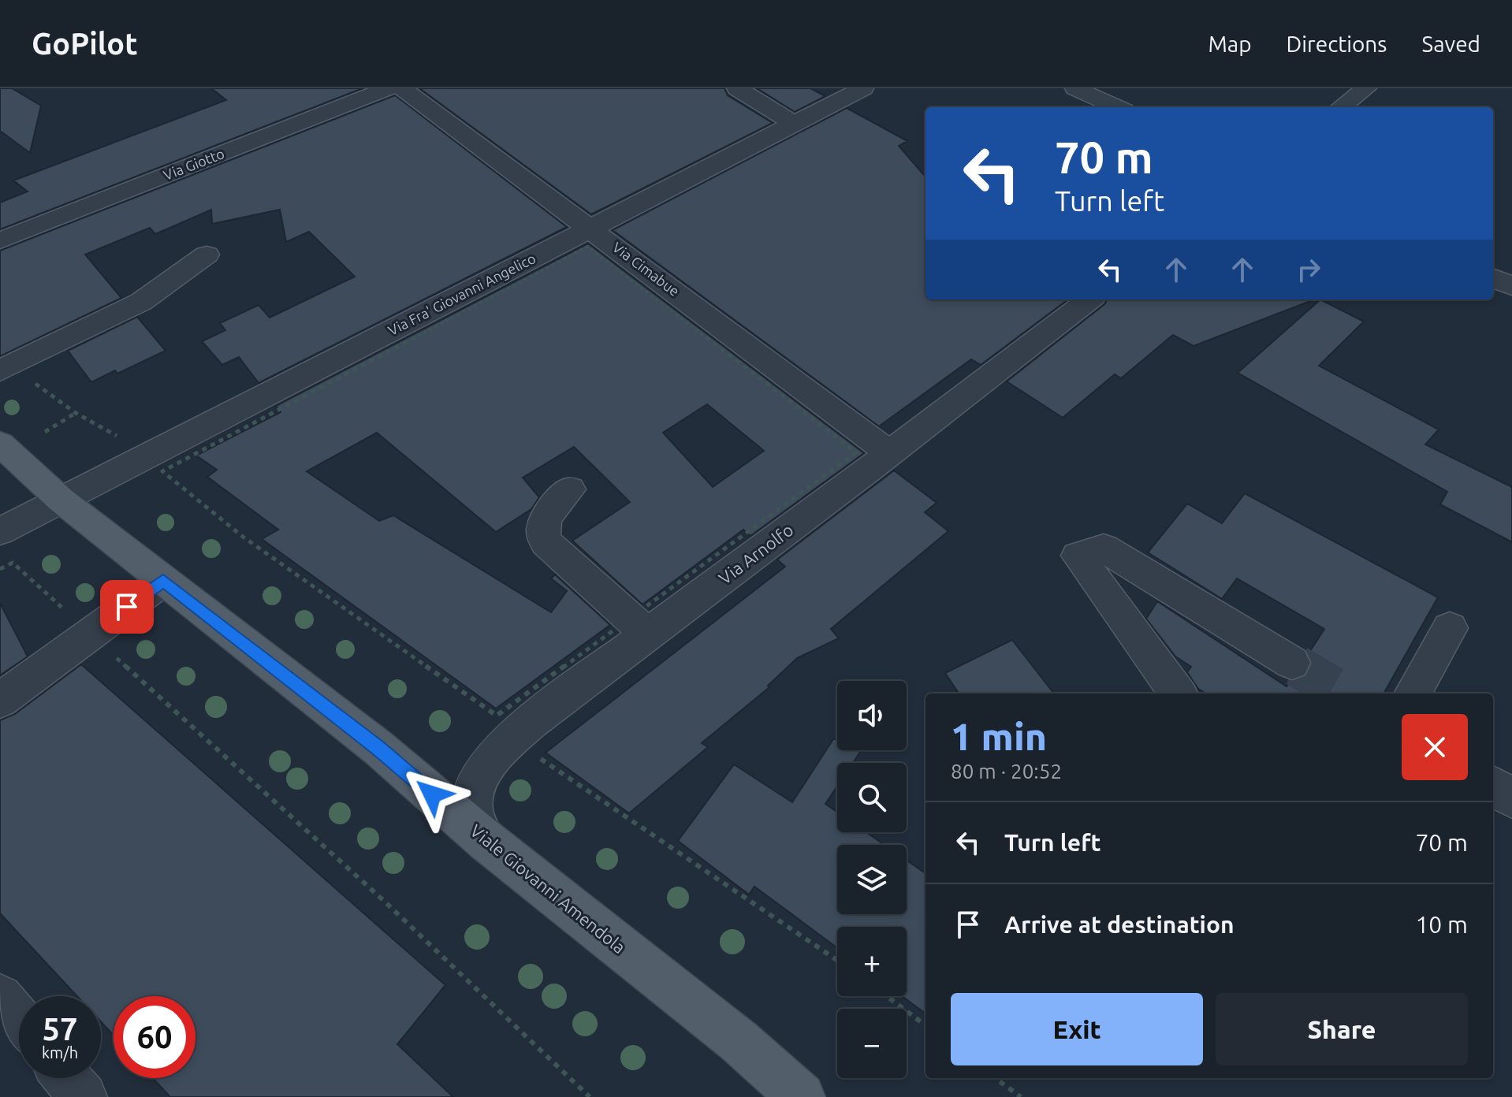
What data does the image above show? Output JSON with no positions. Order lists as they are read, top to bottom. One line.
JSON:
{"streets":{"main road":["Viale Giovanni Amendola"],"street":["Via Giotto","Via Cimabue","Via Fra' Giovanni Angelico","Via Arnolfo"]},"crossings":[["Via Cimabue","Via Fra' Giovanni Angelico"],["Via Cimabue","Via Arnolfo"],["Via Fra' Giovanni Angelico","Viale Giovanni Amendola"],["Via Arnolfo","Viale Giovanni Amendola"]],"page":{"header":"GoPilot","nav":["Map","Directions","Saved"],"turn":["70 m","Turn left"],"map_buttons":["+","−"],"heading":["1 min","80 m · 20:52"],"list":[{"name":"Turn left","value":"70 m"},{"name":"Arrive at destination","value":"10 m"}],"buttons":["Exit","Share"],"speed":"57 km/h","limit":"60"}}
